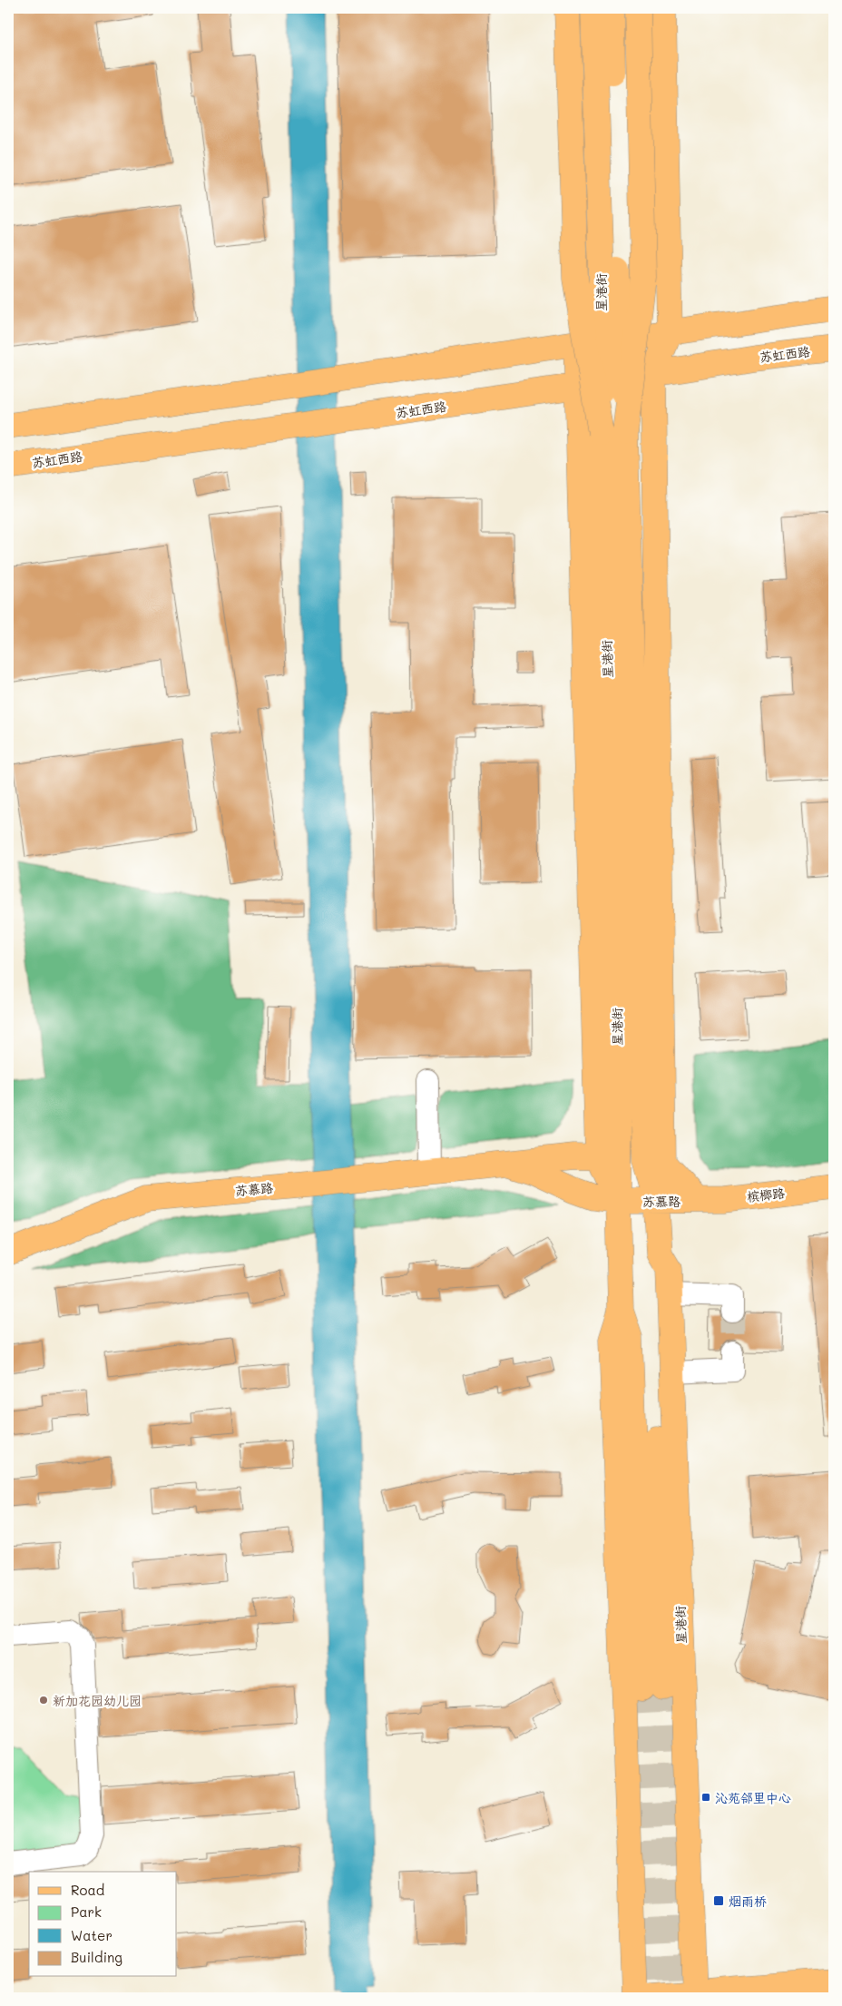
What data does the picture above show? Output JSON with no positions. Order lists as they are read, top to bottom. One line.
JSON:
{"streets":{"main road":["星港街","苏虹西路","苏慕路","槟榔路"]},"crossings":[["星港街","苏慕路"],["苏慕路","槟榔路"]],"places":{"other":["新加花园幼儿园"],"transit":["沁苑邻里中心","烟雨桥"]},"legend":["Road","Park","Water","Building"]}
